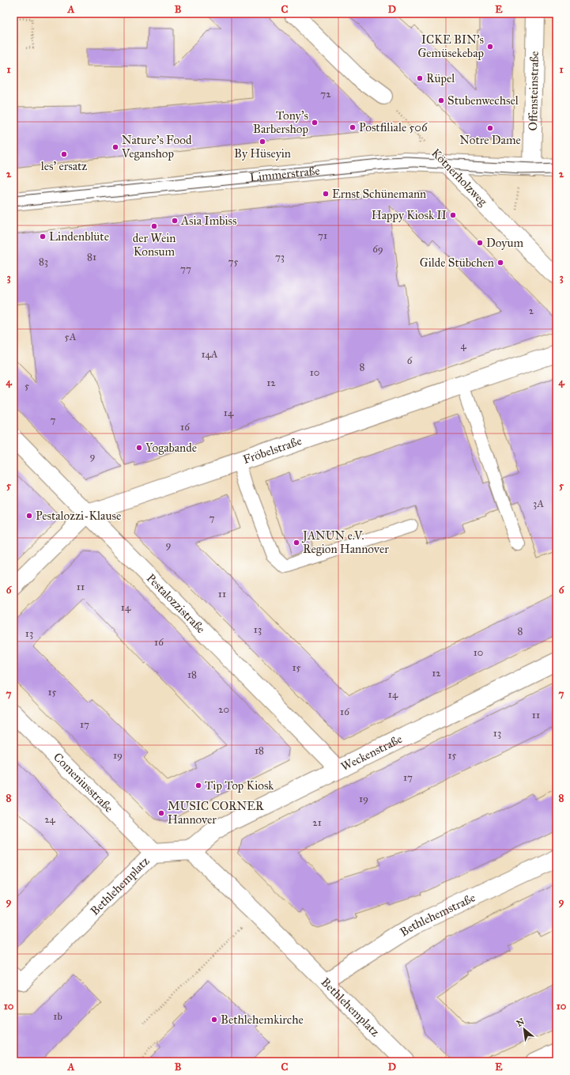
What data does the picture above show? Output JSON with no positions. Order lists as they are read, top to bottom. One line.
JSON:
{"streets":{"street":["Offensteinstraße","Limmerstraße","Kötnerholzweg","Fröbelstraße","Pestalozzistraße","Weckenstraße","Comeniusstraße","Bethlehemplatz","Bethlehemstraße"]},"crossings":[["Offensteinstraße","Limmerstraße"],["Limmerstraße","Kötnerholzweg"],["Fröbelstraße","Pestalozzistraße"],["Pestalozzistraße","Weckenstraße"],["Weckenstraße","Bethlehemplatz"],["Comeniusstraße","Bethlehemplatz"],["Bethlehemplatz","Bethlehemstraße"]],"places":["ICKE BIN's Gemüsekebap","Rüpel","Stubenwechsel","Tony's Barbershop","Postfiliale 506","Notre Dame","By Hüseyin","Nature's Food Veganshop","les' ersatz","Ernst Schünemann","Happy Kiosk II","Asia Imbiss","der Wein Konsum","Lindenblüte","Doyum","Gilde Stübchen","Yogabande","Pestalozzi-Klause","JANUN e.V. Region Hannover","Tip Top Kiosk","MUSIC CORNER Hannover","Bethlehemkirche"],"house_numbers":["72","71","69","81","73","83","75","77","2","5A","4","14A","6","8","10","12","5","14","7","16","9","3A","7","9","11","11","14","13","8","13","16","10","15","12","18","15","14","20","16","11","17","13","18","19","15","17","19","24","21","1b"],"north":"top left","grid":{"columns":["A","B","C","D","E"],"rows":["1","2","3","4","5","6","7","8","9","10"]}}
